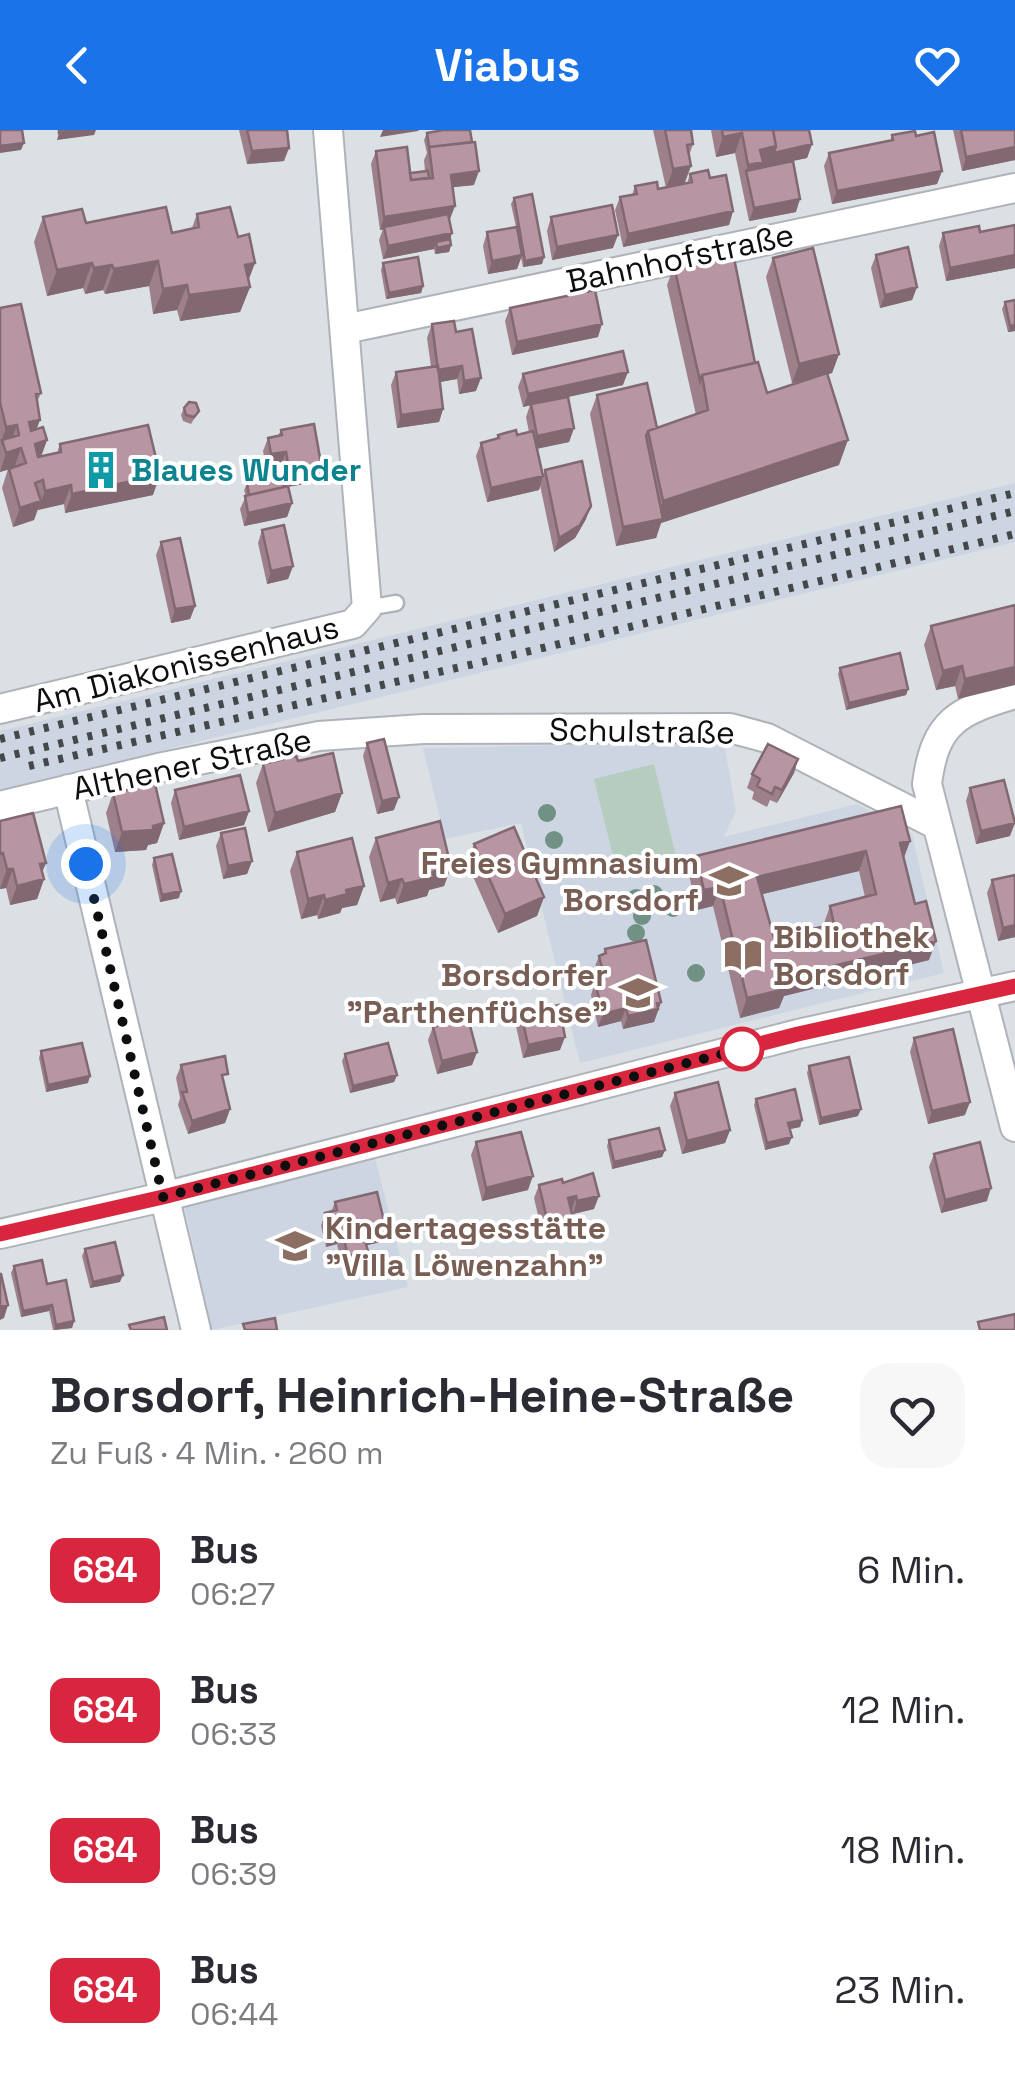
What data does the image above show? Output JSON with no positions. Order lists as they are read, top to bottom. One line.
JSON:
{"streets":{"street":["Bahnhofstraße","Am Diakonissenhaus","Schulstraße","Althener Straße"]},"crossings":[["Bahnhofstraße","Am Diakonissenhaus"],["Schulstraße","Althener Straße"]],"places":{"building":["Blaues Wunder"],"school or university":["Freies Gymnasium Borsdorf","Borsdorfer \"Parthenfüchse\"","Kindertagesstätte \"Villa Löwenzahn\""],"library":["Bibliothek Borsdorf"]},"lines":["bus line 684"],"page":{"header":"Viabus","heading":["Borsdorf, Heinrich-Heine-Straße","Zu Fuß · 4 Min. · 260 m"],"list":[{"mark":"684","name":"Bus","note":"06:27","value":"6 Min."},{"mark":"684","name":"Bus","note":"06:33","value":"12 Min."},{"mark":"684","name":"Bus","note":"06:39","value":"18 Min."},{"mark":"684","name":"Bus","note":"06:44","value":"23 Min."}]}}
